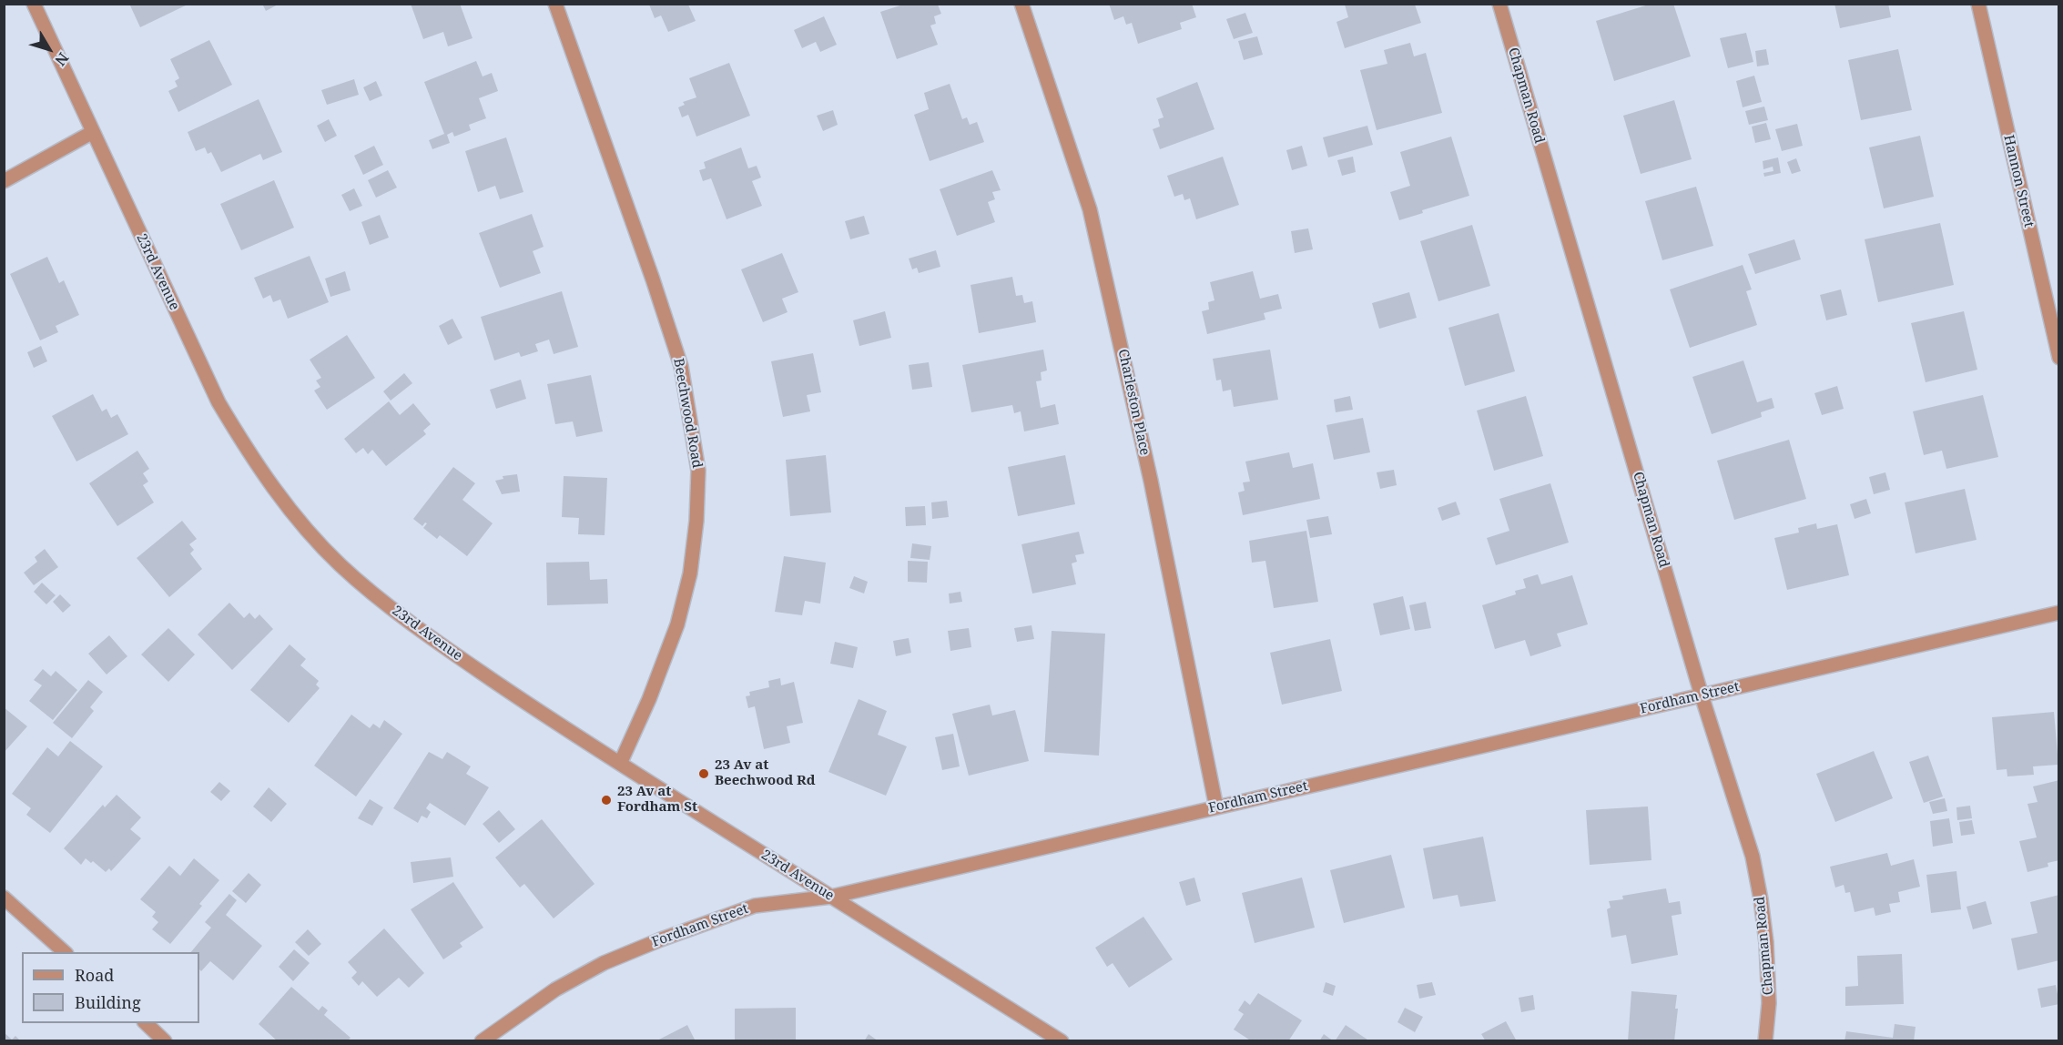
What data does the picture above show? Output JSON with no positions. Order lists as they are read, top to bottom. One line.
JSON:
{"streets":{"street":["Chapman Road","Hannon Street","23rd Avenue","Charleston Place","Beechwood Road","Fordham Street"]},"crossings":[["Chapman Road","Fordham Street"],["23rd Avenue","Beechwood Road"],["23rd Avenue","Fordham Street"],["Charleston Place","Fordham Street"]],"places":["23 Av at Beechwood Rd","23 Av at Fordham St"],"legend":["Road","Building"],"north":"bottom right"}
